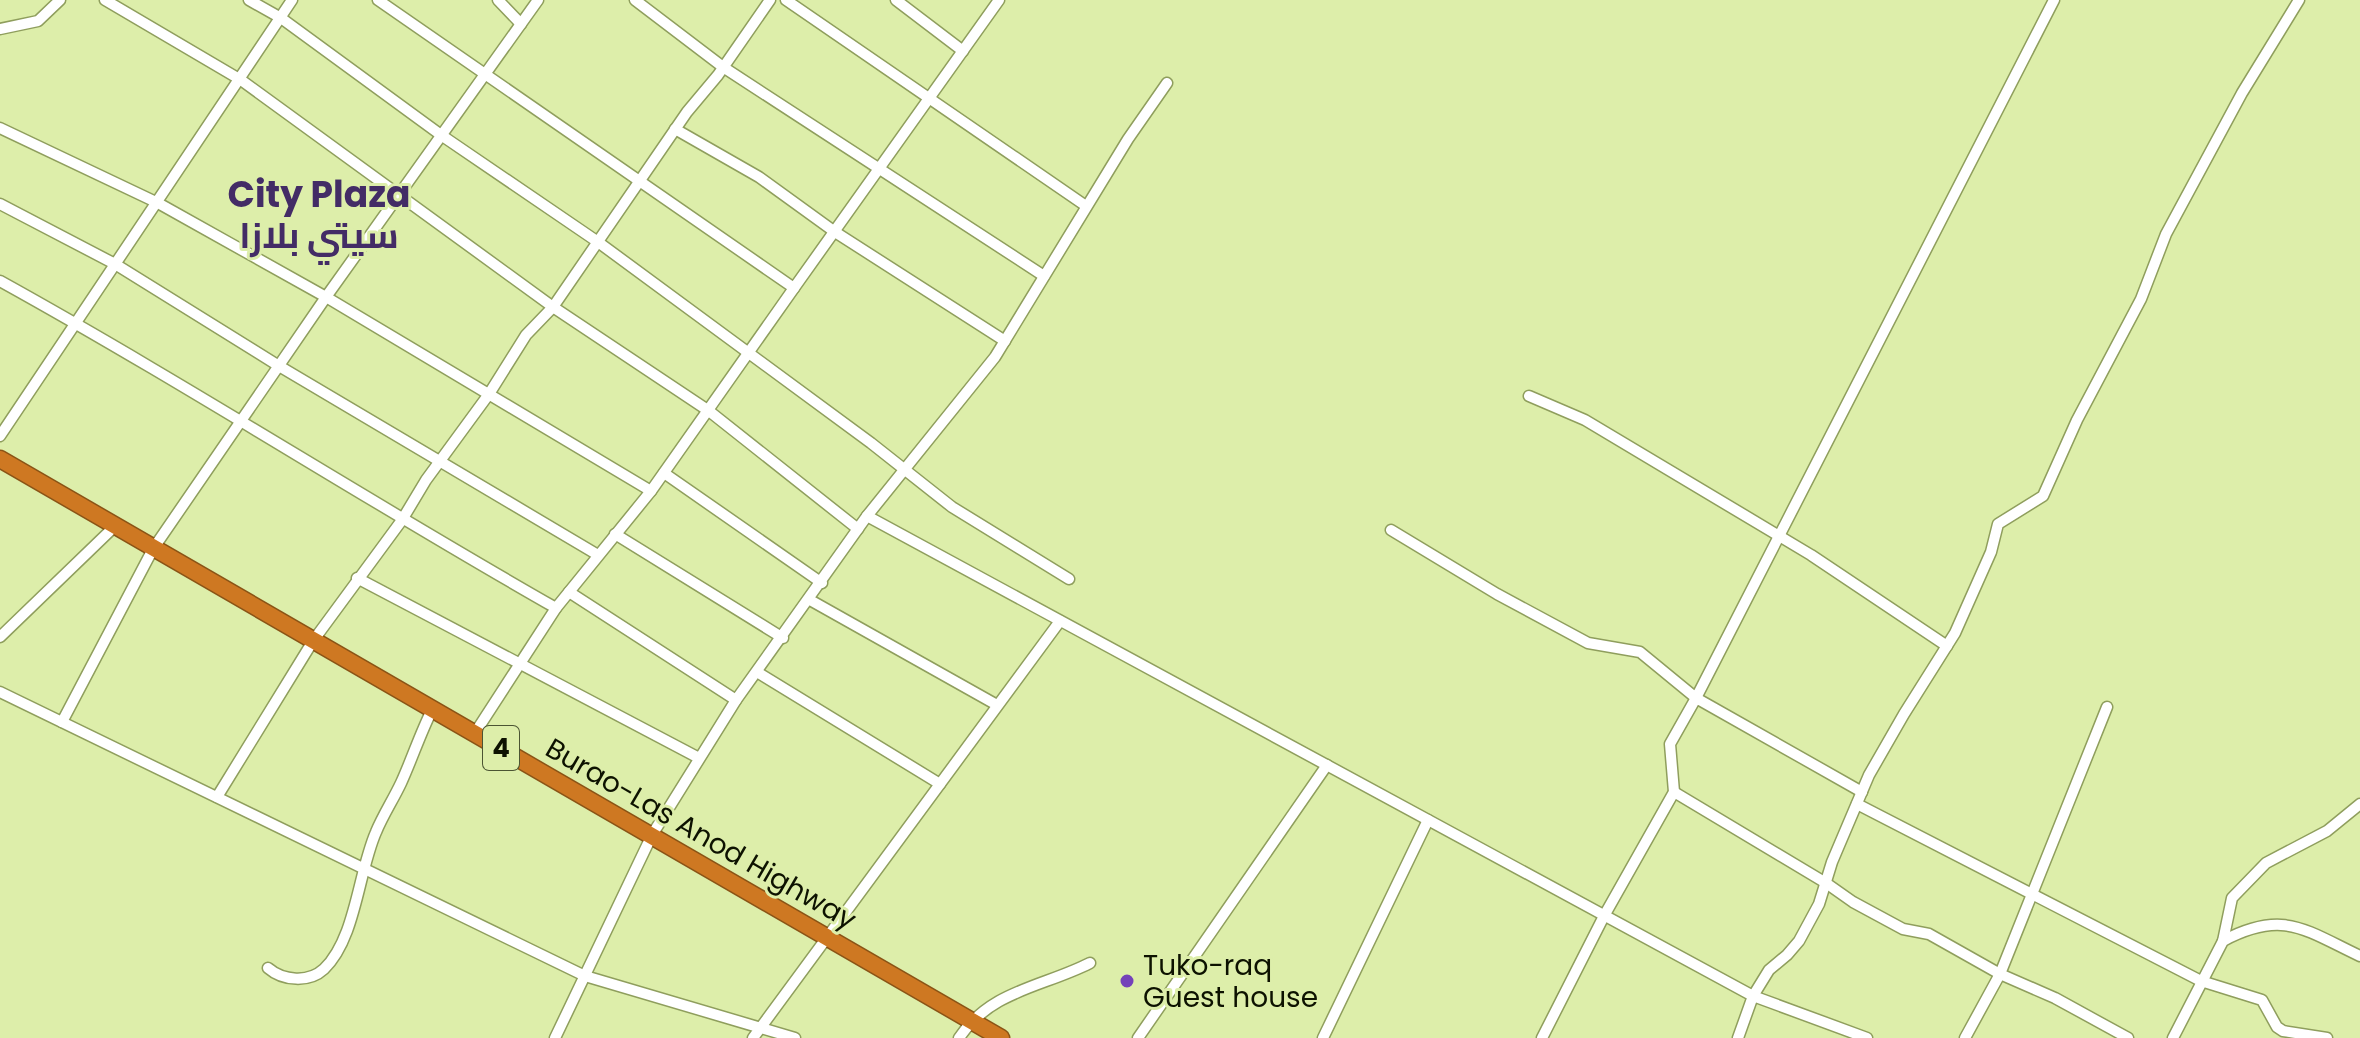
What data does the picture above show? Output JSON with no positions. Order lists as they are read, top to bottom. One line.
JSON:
{"streets":{"highway":["4","Burao-Las Anod Highway"]},"districts":["City Plaza سيتي بلازا"],"places":["Tuko-raq Guest house"]}
